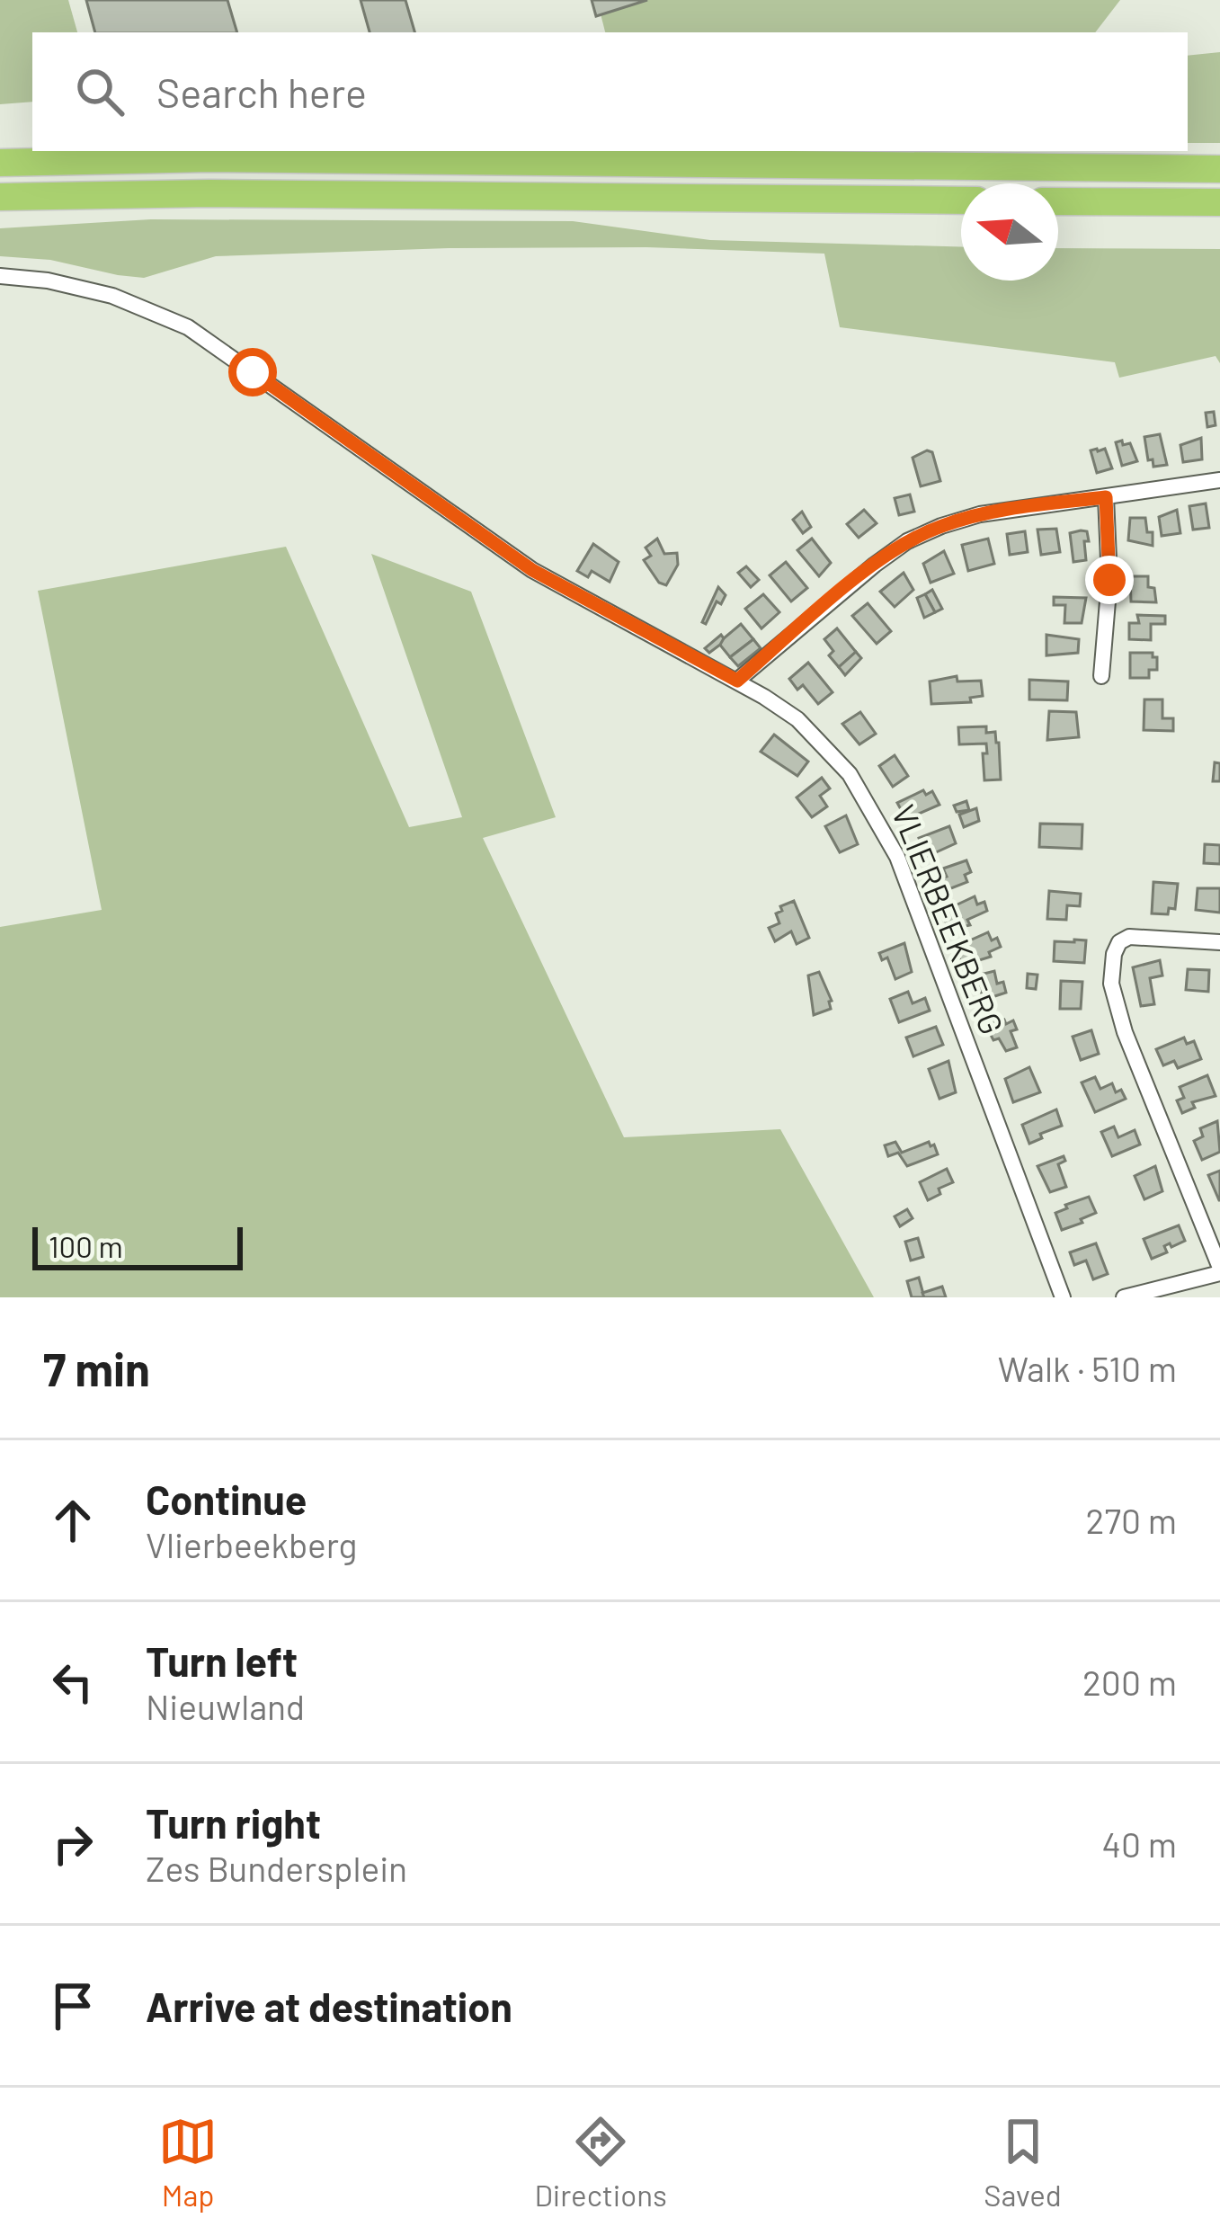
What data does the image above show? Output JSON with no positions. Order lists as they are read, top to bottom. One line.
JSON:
{"streets":{"street":["VLIERBEEKBERG"]},"scale_bar":"100 m","north":"left","page":{"search":"Search here","scale":"100 m","heading":["7 min","Walk · 510 m"],"list":[["Continue","Vlierbeekberg","270 m"],["Turn left","Nieuwland","200 m"],["Turn right","Zes Bundersplein","40 m"],"Arrive at destination"],"nav":["Map","Directions","Saved"]}}
